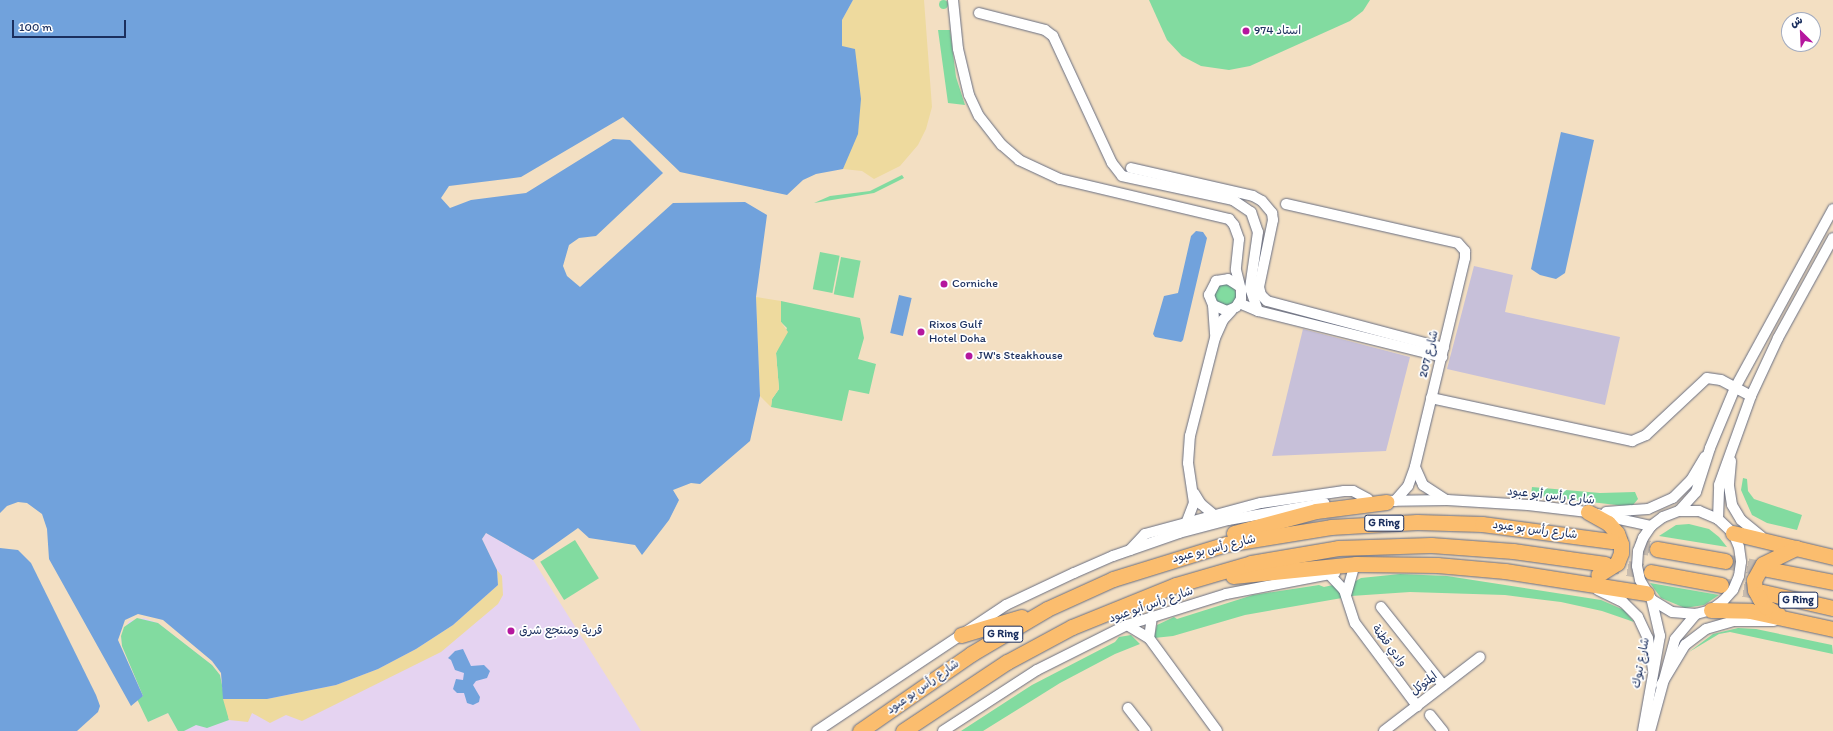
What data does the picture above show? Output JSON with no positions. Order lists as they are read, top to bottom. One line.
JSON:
{"streets":{"highway":["G Ring","شارع رأس بو عبود"],"street":["شارع 207","شارع رأس أبو عبود","وادي قطنة","شارع تبوك","المتوكل"]},"crossings":[["شارع 207","شارع رأس أبو عبود"],["شارع رأس أبو عبود","وادي قطنة"],["شارع رأس أبو عبود","شارع تبوك"],["وادي قطنة","المتوكل"]],"places":["استاد 974","Corniche","Rixos Gulf Hotel Doha","JW's Steakhouse","قرية ومنتجع شرق"],"scale_bar":"100 m","north":"top left"}
